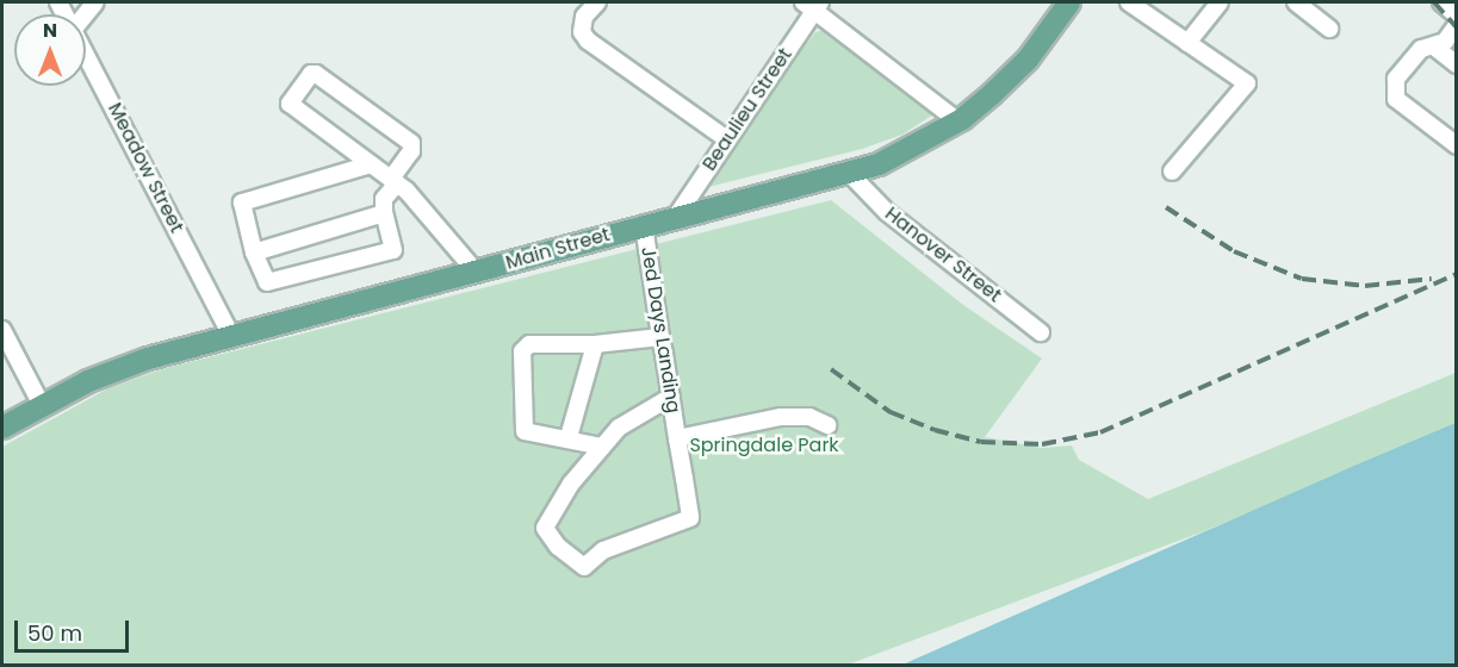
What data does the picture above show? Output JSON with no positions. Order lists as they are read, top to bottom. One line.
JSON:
{"streets":{"main road":["Main Street"],"street":["Beaulieu Street","Meadow Street","Hanover Street","Jed Days Landing"]},"crossings":[["Beaulieu Street","Main Street"],["Meadow Street","Main Street"],["Main Street","Hanover Street"],["Main Street","Jed Days Landing"]],"parks":["Springdale Park"],"scale_bar":"50 m","north":"top"}
